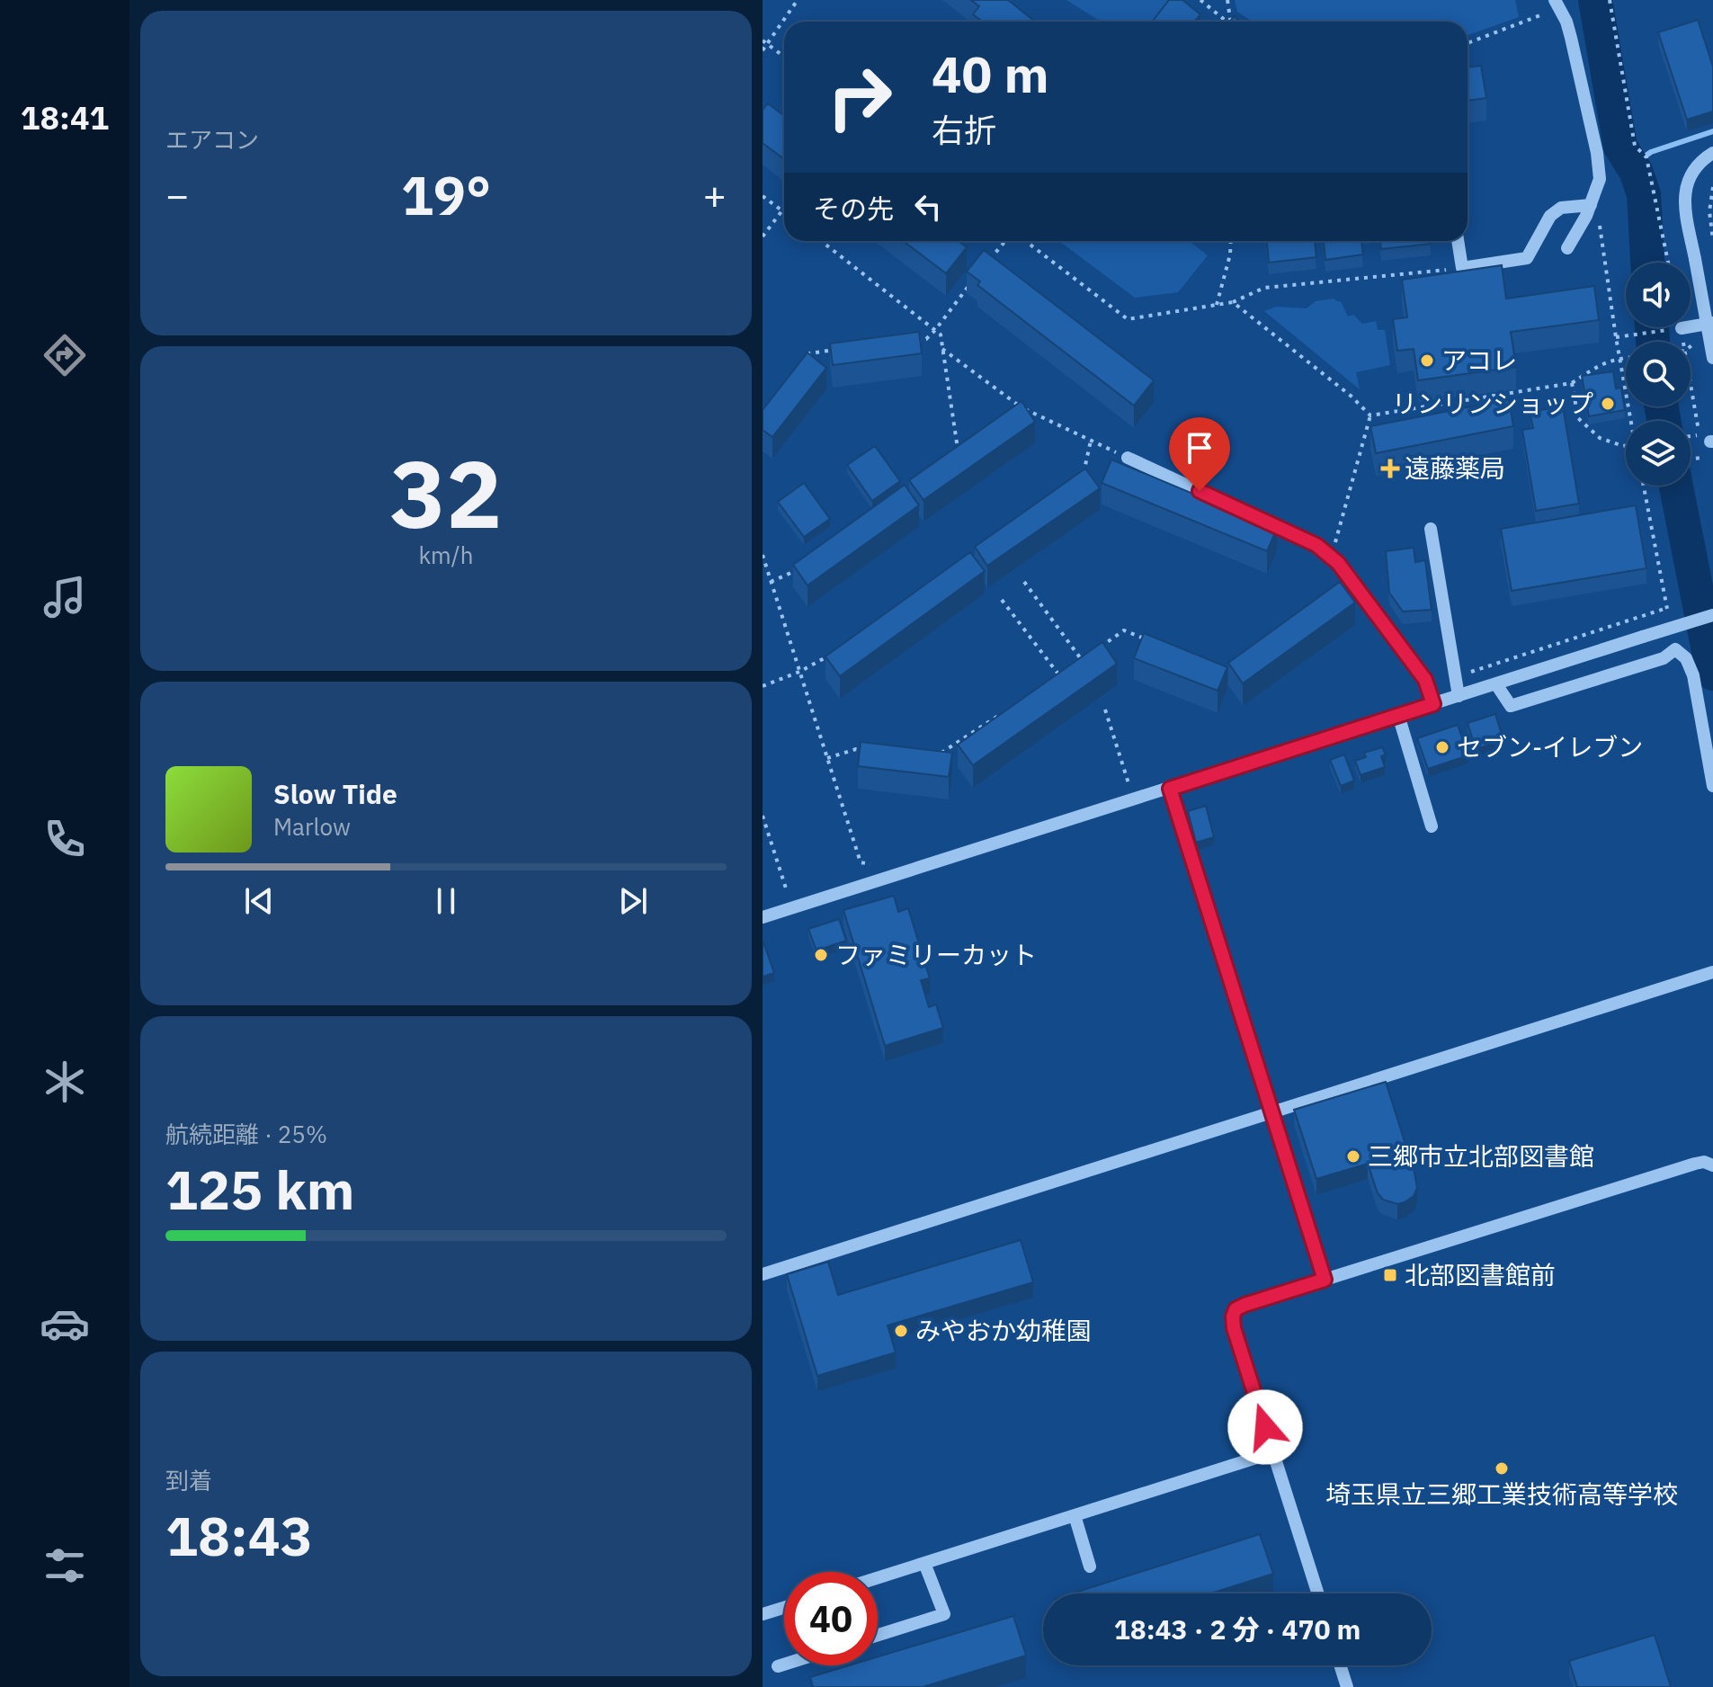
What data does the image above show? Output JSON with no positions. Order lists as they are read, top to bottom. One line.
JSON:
{"places":{"other":["アコレ","リンリンショップ","セブン-イレブン","ファミリーカット","三郷市立北部図書館","みやおか幼稚園","埼玉県立三郷工業技術高等学校"],"health":["遠藤薬局"],"transit":["北部図書館前"]},"page":{"tabs":"18:41","tile":["エアコン",["32","km/h"],["航続距離 · 25%","125 km"],["到着","18:43"]],"turn":["40 m","右折"],"heat":["−","19°","+"],"then":"その先","song":["Slow Tide","Marlow"],"limit":"40","trip":"18:43 · 2 分 · 470 m"}}
